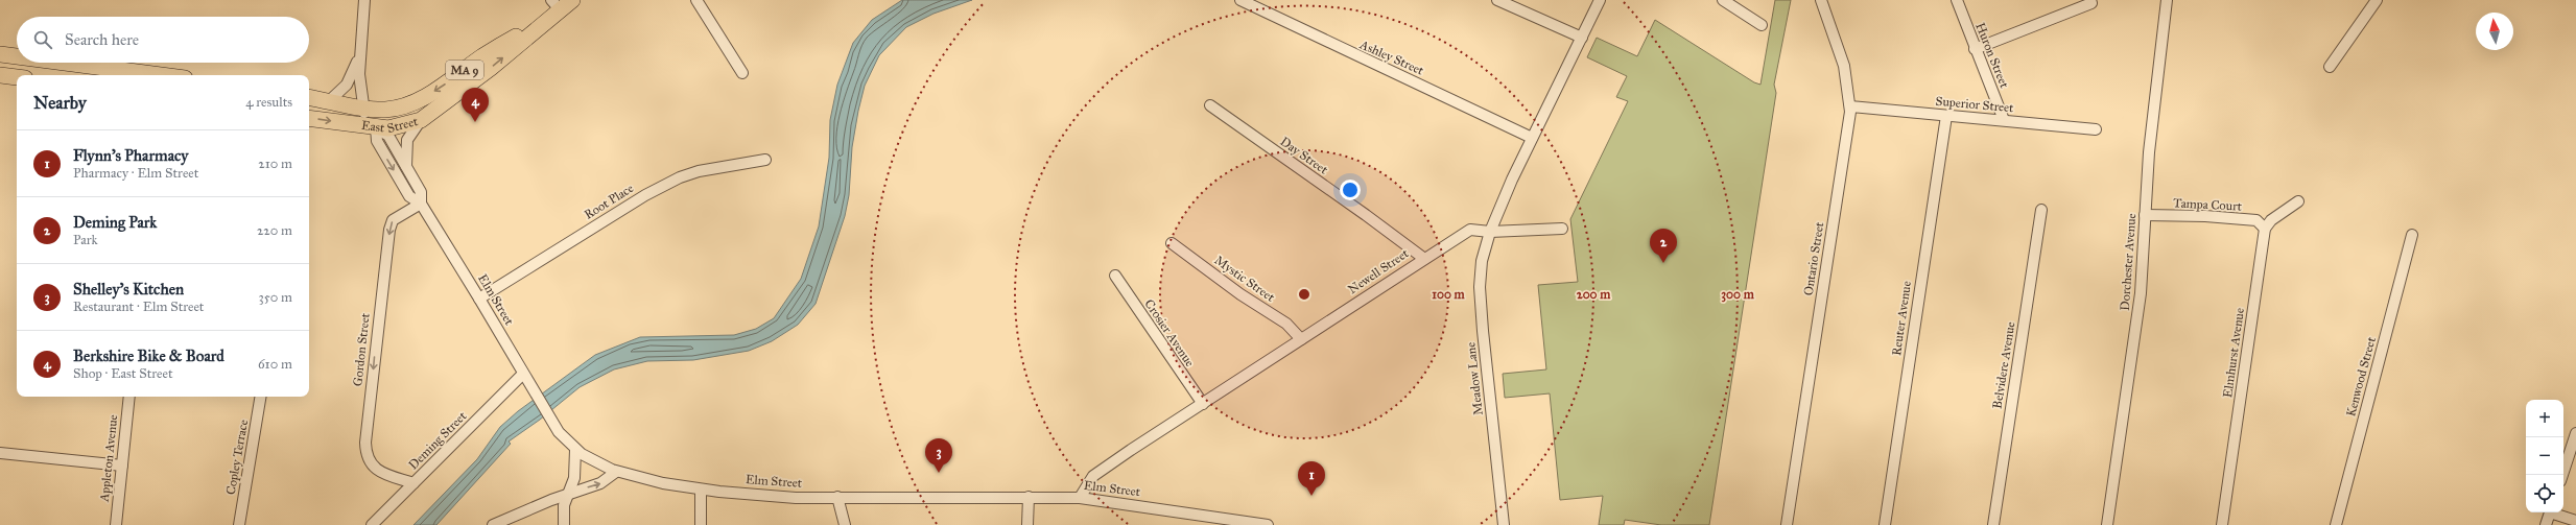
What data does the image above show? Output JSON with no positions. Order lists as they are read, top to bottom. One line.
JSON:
{"streets":{"highway":["MA 9","East Street"],"street":["Huron Street","Ashley Street","Superior Street","Day Street","Root Place","Tampa Court","Ontario Street","Dorchester Avenue","Newell Street","Mystic Street","Elm Street","Reuter Avenue","Crosier Avenue","Gordon Street","Elmhurst Avenue","Belvidere Avenue","Kenwood Street","Meadow Lane","Deming Street","Copley Terrace","Appleton Avenue"]},"crossings":[["Huron Street","Superior Street"],["Superior Street","Ontario Street"],["Superior Street","Reuter Avenue"],["East Street","Elm Street"],["Day Street","Newell Street"],["Root Place","Elm Street"],["Tampa Court","Dorchester Avenue"],["Tampa Court","Elmhurst Avenue"],["Newell Street","Mystic Street"],["Newell Street","Elm Street"],["Newell Street","Crosier Avenue"],["Newell Street","Meadow Lane"],["Elm Street","Gordon Street"],["Elm Street","Deming Street"],["Gordon Street","Deming Street"]],"one_way":["Gordon Street"],"north":"top","page":{"search":"Search here","heading":["Nearby","4 results"],"pins":["4","2","3","1"],"list":[{"mark":"1","name":"Flynn's Pharmacy","note":"Pharmacy · Elm Street","value":"210 m"},{"mark":"2","name":"Deming Park","note":"Park","value":"220 m"},{"mark":"3","name":"Shelley's Kitchen","note":"Restaurant · Elm Street","value":"350 m"},{"mark":"4","name":"Berkshire Bike & Board","note":"Shop · East Street","value":"610 m"}],"map_buttons":["+","−"]},"rings":["100 m","200 m","300 m"]}
